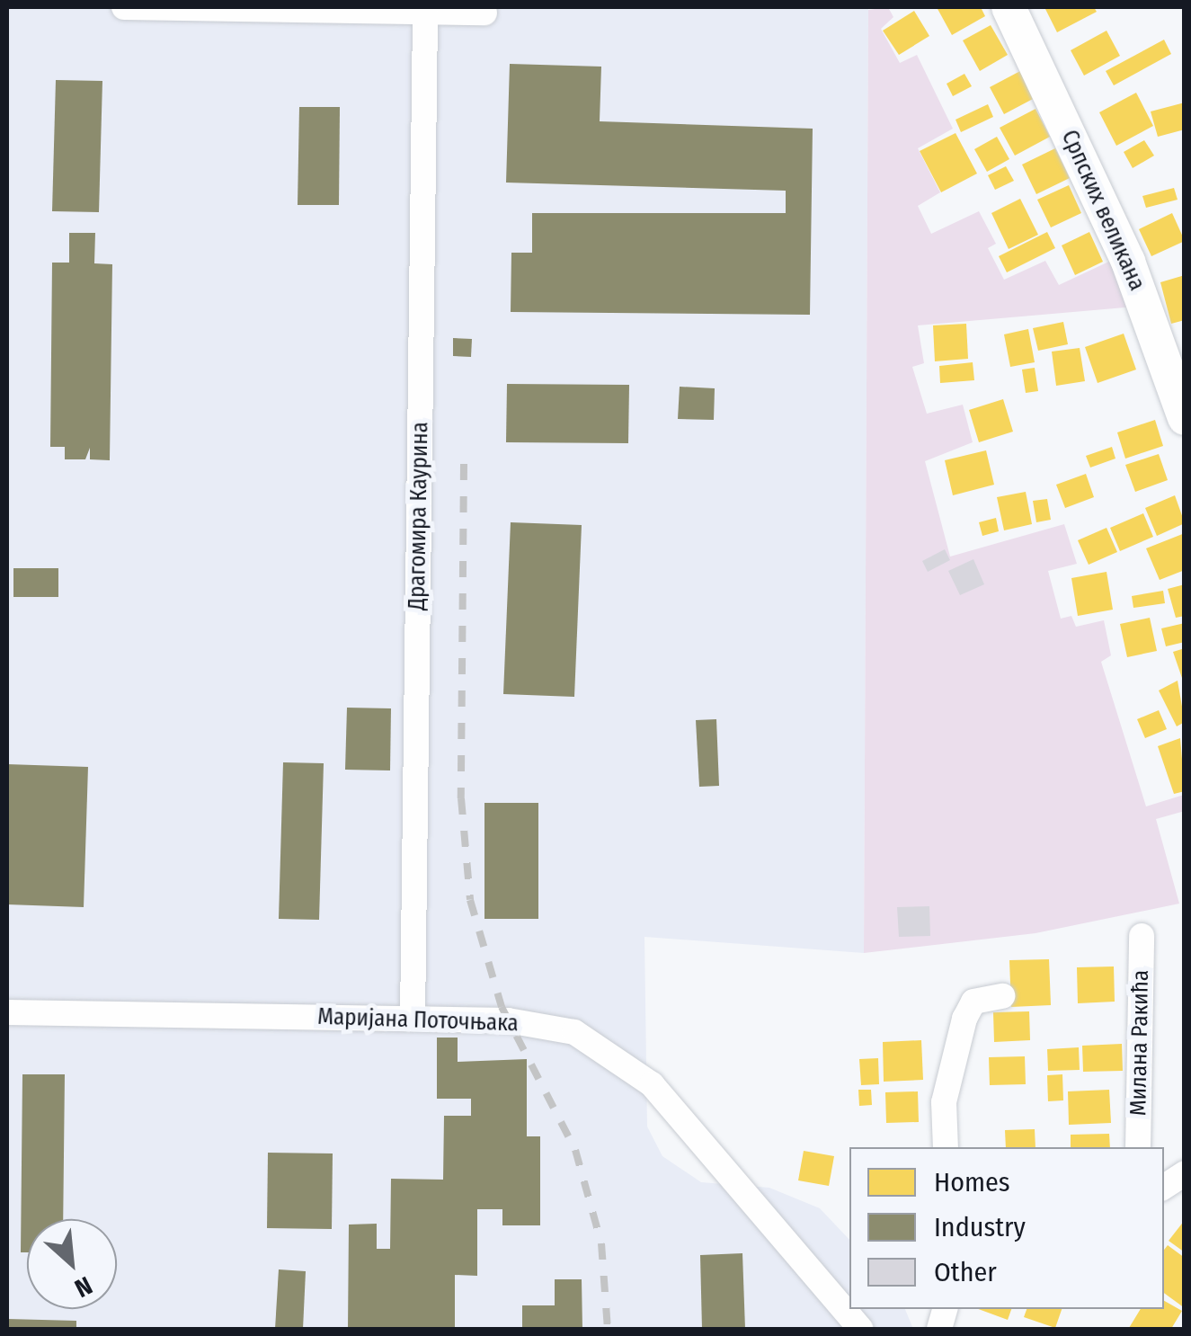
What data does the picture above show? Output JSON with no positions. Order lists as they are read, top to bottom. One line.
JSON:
{"streets":{"main road":["Српских великана"],"street":["Драгомира Каурина","Маријана Поточњака","Милана Ракића"]},"crossings":[["Драгомира Каурина","Маријана Поточњака"]],"legend":["Homes","Industry","Other"],"north":"bottom right"}
